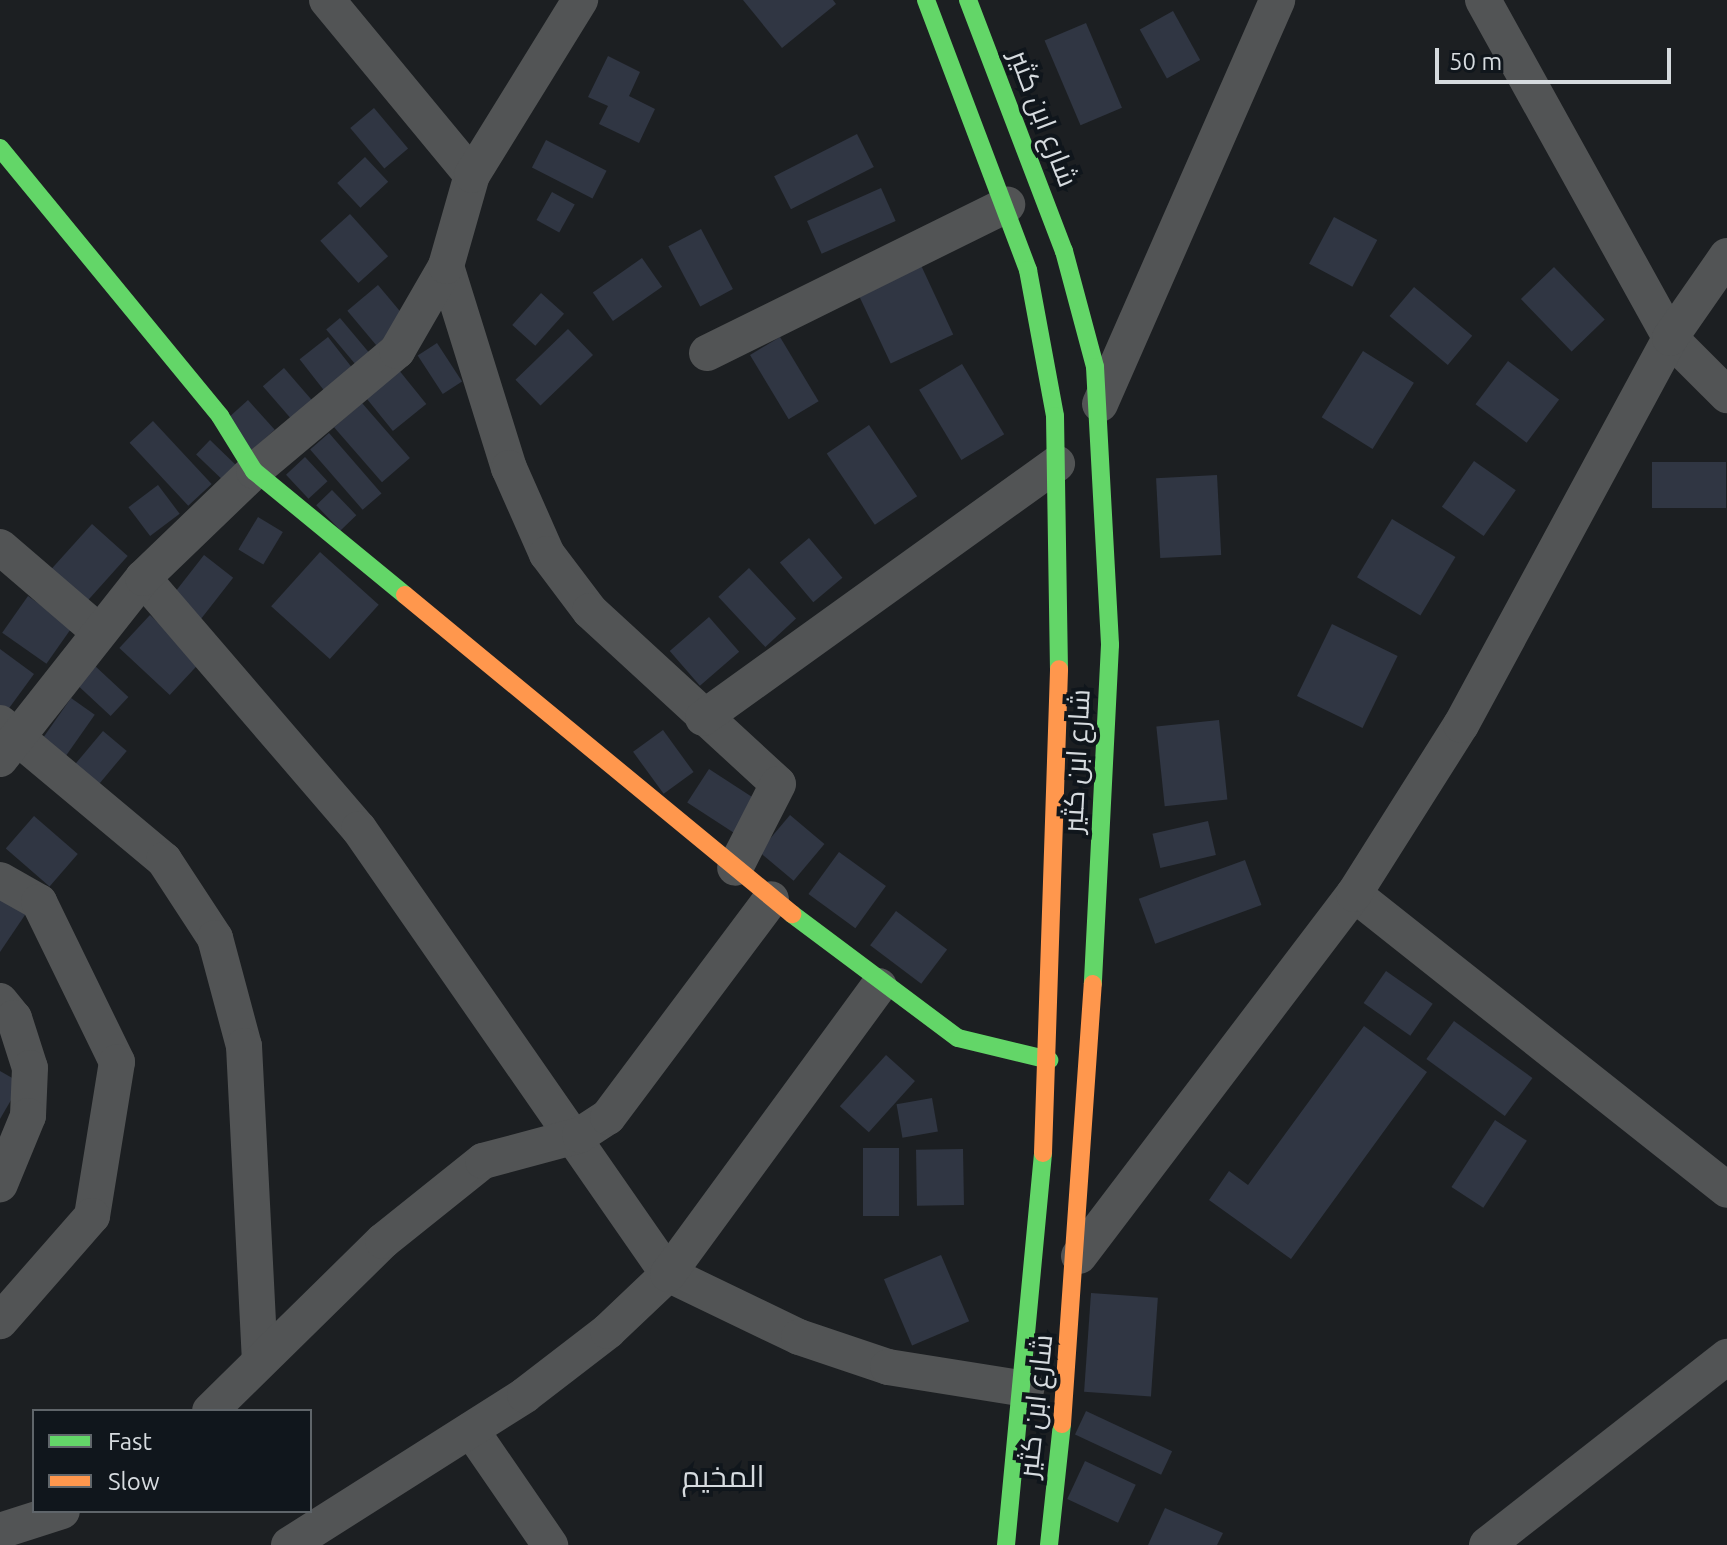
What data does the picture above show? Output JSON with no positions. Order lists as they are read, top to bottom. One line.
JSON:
{"streets":{"street":["شارع ابن كثير"]},"districts":["المخيم"],"legend":["Fast","Slow"],"scale_bar":"50 m"}
